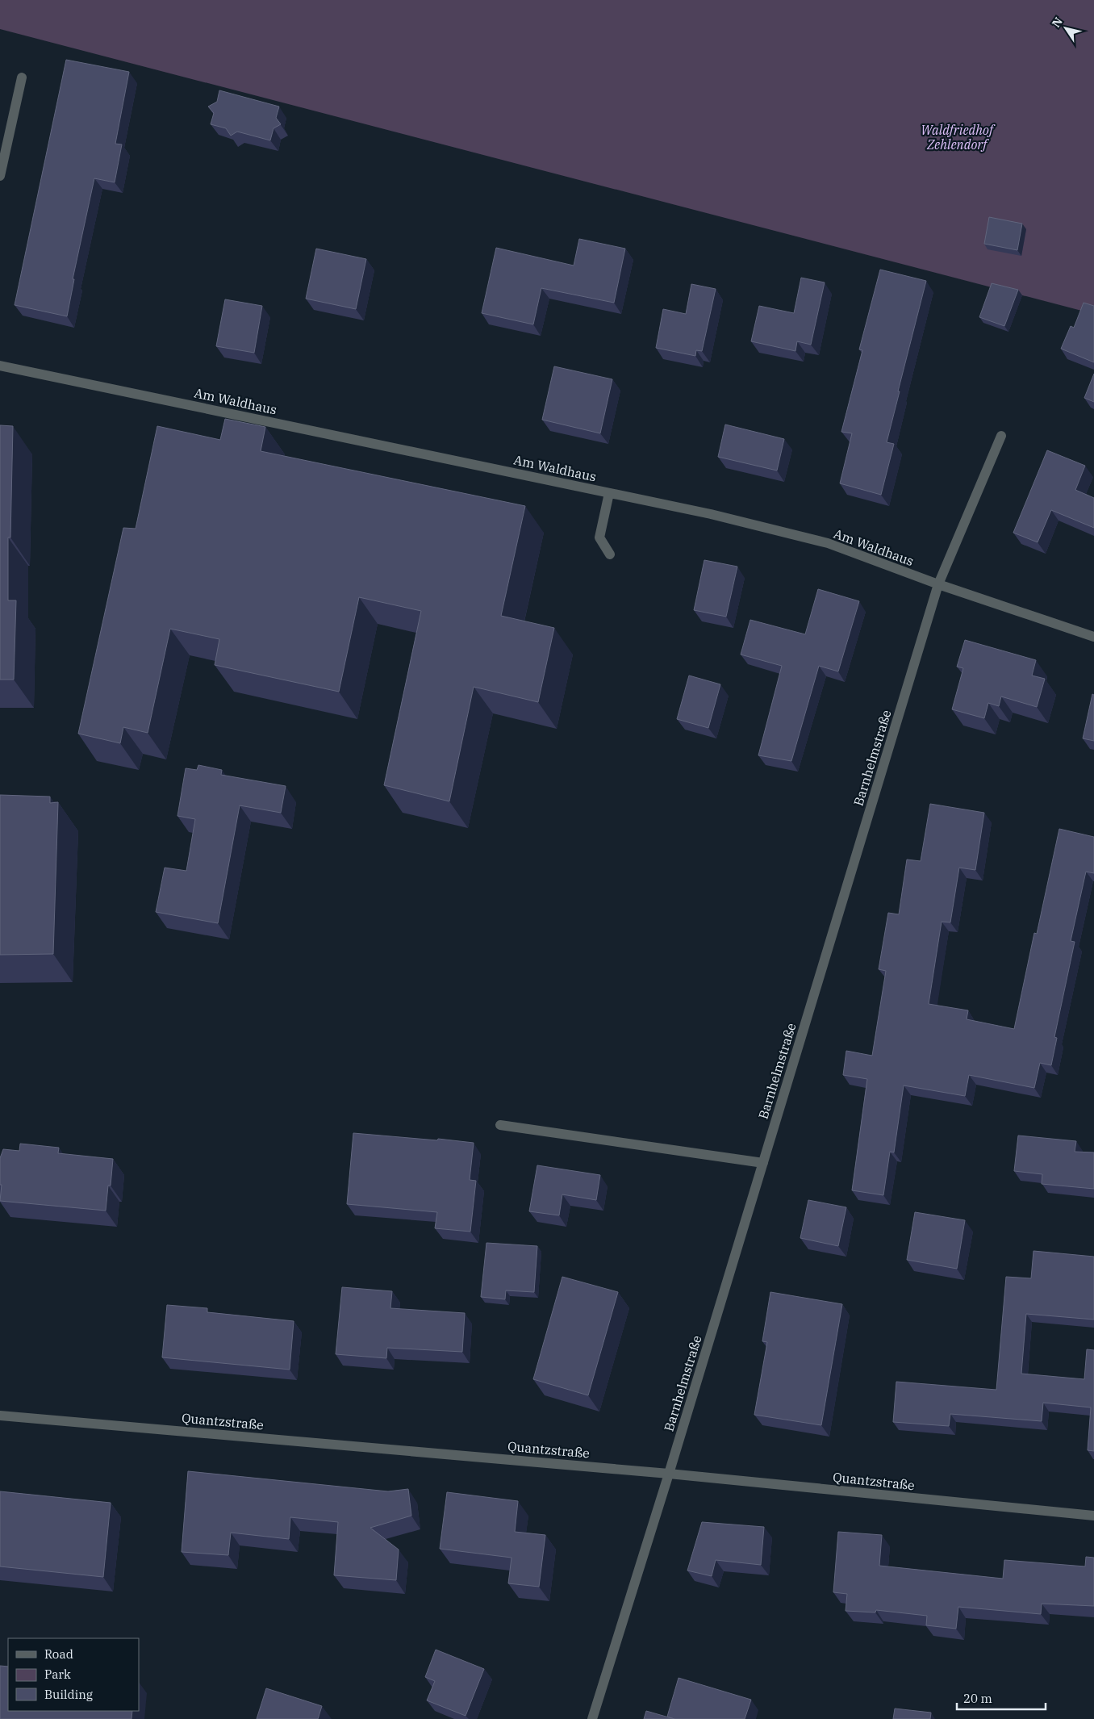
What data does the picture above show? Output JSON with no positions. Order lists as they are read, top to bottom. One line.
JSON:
{"streets":{"street":["Am Waldhaus","Barnhelmstraße","Quantzstraße"]},"crossings":[["Am Waldhaus","Barnhelmstraße"],["Barnhelmstraße","Quantzstraße"]],"parks":["Waldfriedhof Zehlendorf"],"legend":["Road","Park","Building"],"scale_bar":"20 m","north":"top left"}
